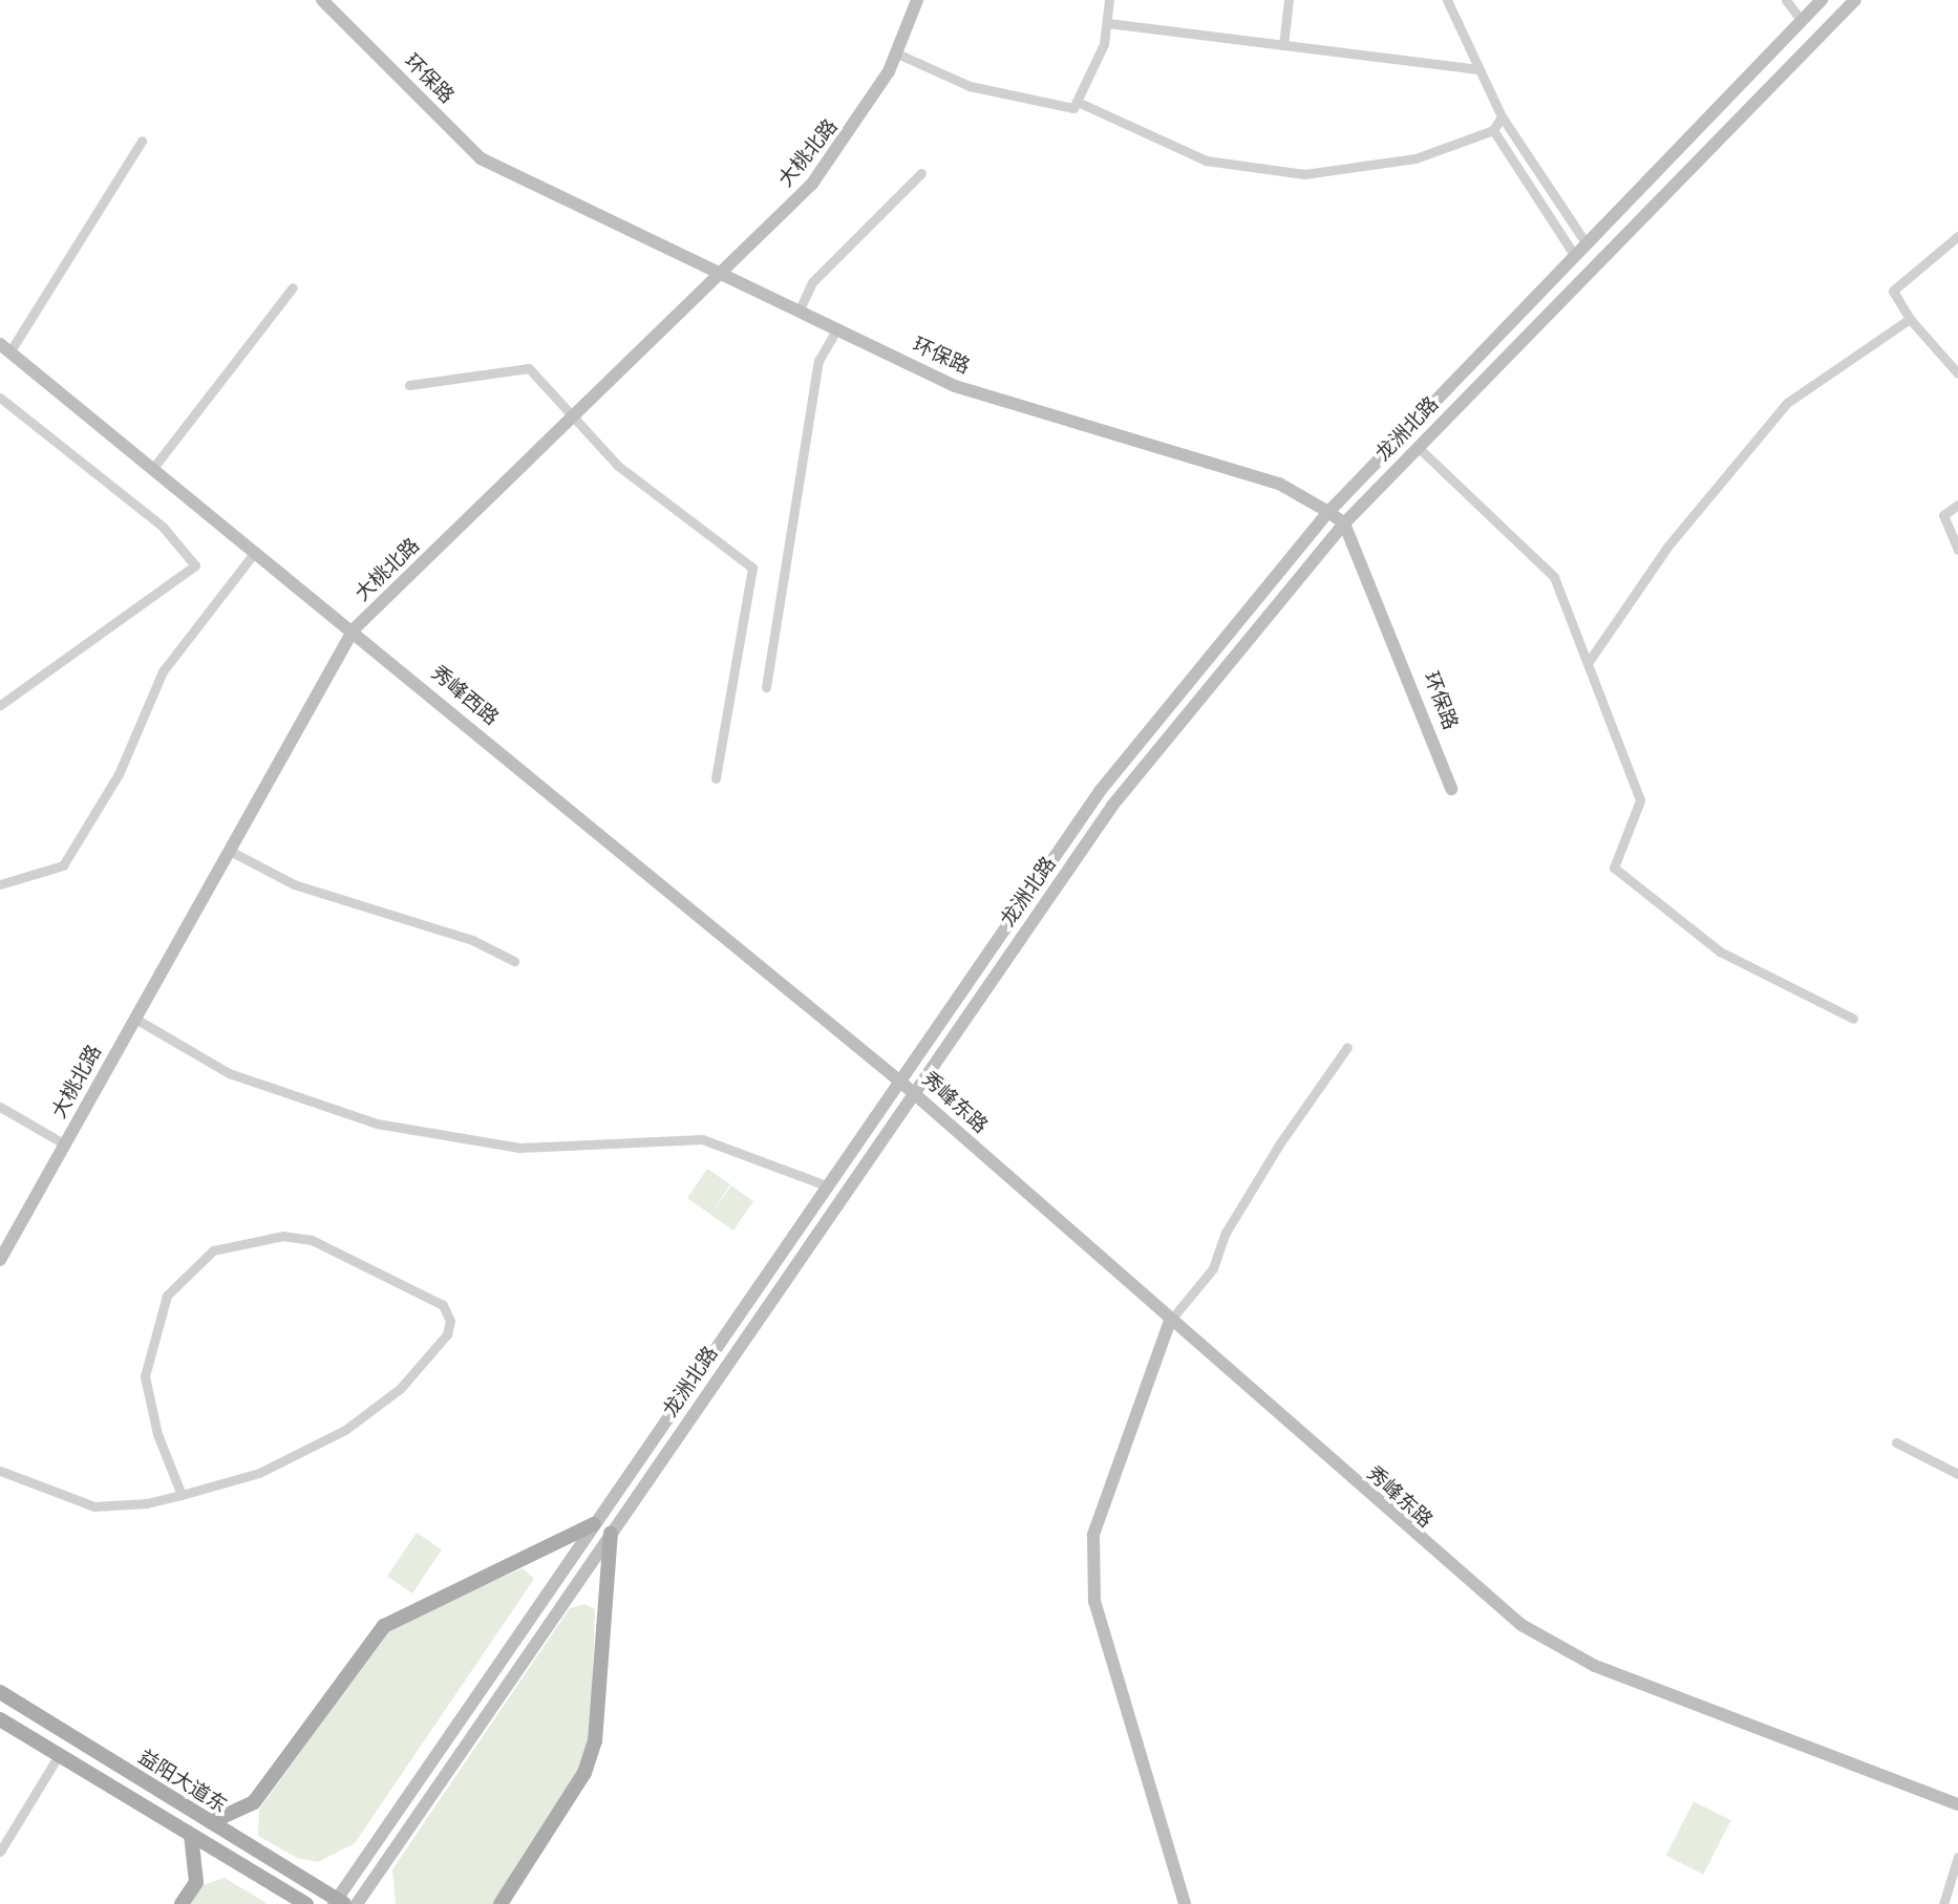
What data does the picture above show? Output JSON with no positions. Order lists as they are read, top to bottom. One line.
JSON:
{"streets":{"main road":["益阳大道东"],"street":["环保路","大桃北路","龙洲北路","秀峰西路","秀峰东路"]},"crossings":[["环保路","大桃北路"],["环保路","龙洲北路"],["大桃北路","秀峰西路"],["龙洲北路","秀峰西路"],["龙洲北路","秀峰东路"],["龙洲北路","益阳大道东"],["秀峰西路","秀峰东路"]]}
